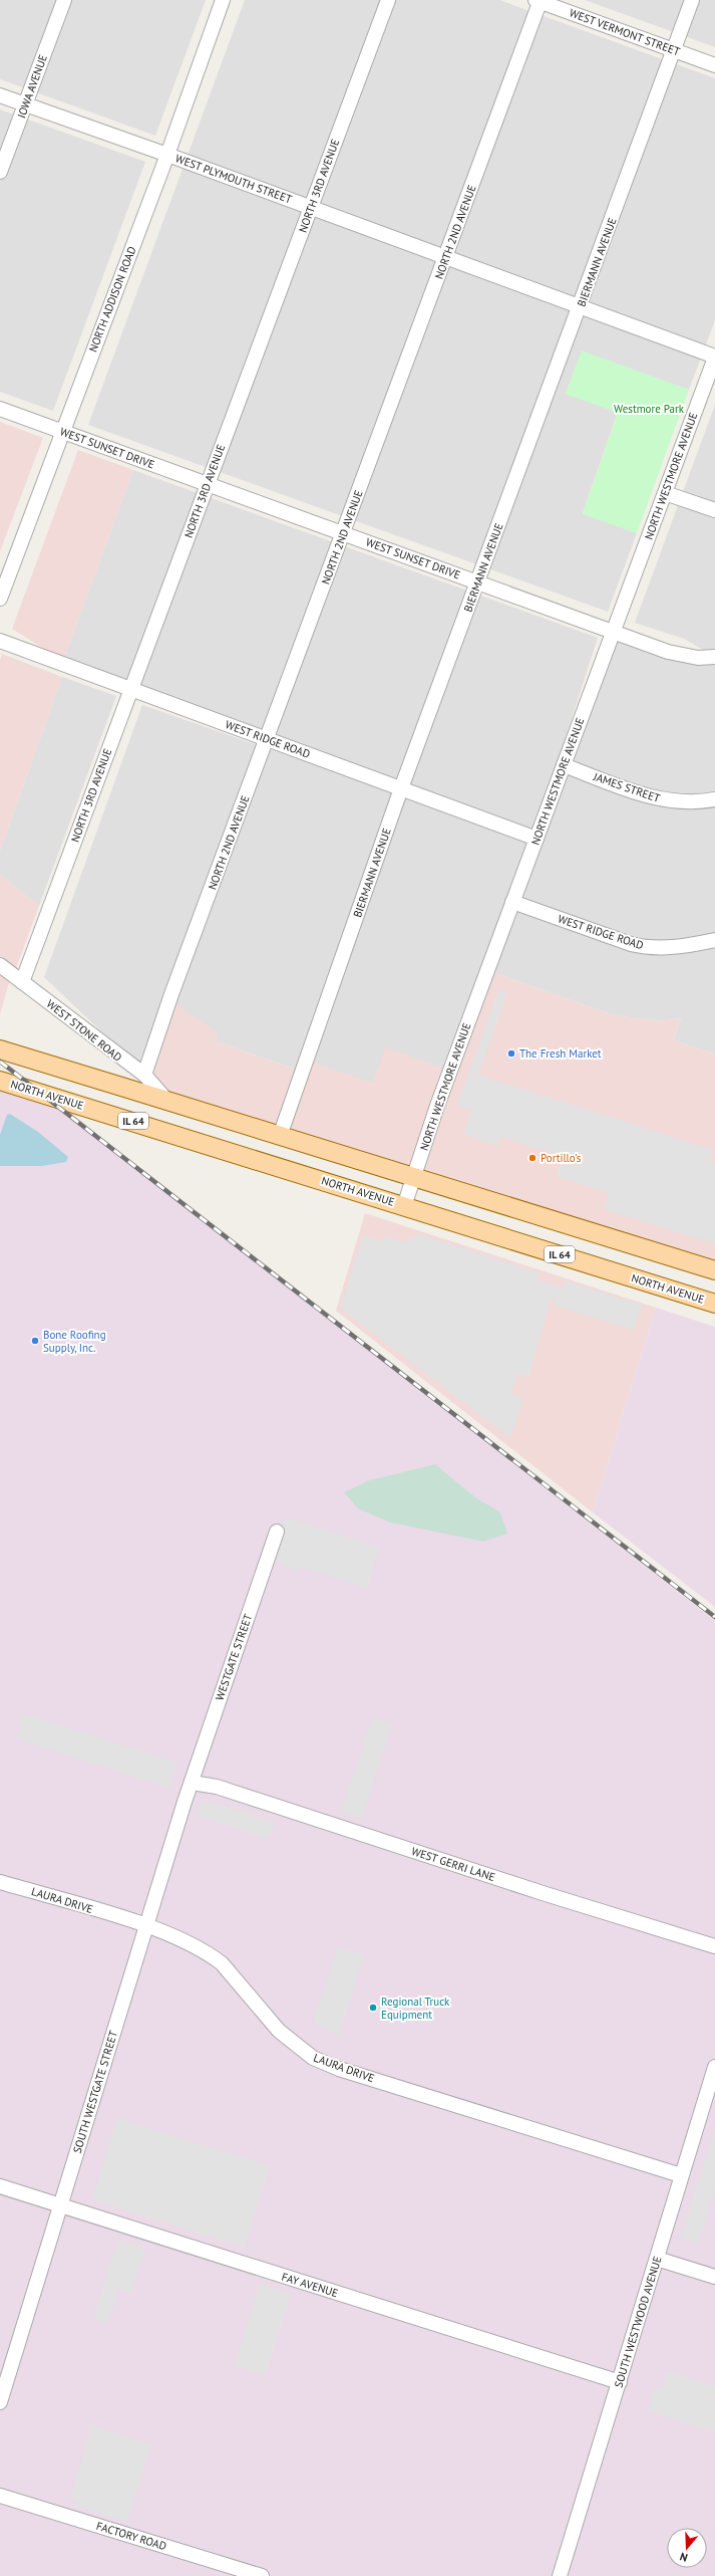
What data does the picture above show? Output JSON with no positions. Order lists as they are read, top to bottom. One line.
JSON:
{"streets":{"main road":["NORTH AVENUE","IL 64"],"street":["WEST VERMONT STREET","IOWA AVENUE","WEST PLYMOUTH STREET","NORTH 3RD AVENUE","NORTH 2ND AVENUE","BIERMANN AVENUE","NORTH ADDISON ROAD","WEST SUNSET DRIVE","NORTH WESTMORE AVENUE","WEST RIDGE ROAD","JAMES STREET","WEST STONE ROAD","WESTGATE STREET","WEST GERRI LANE","LAURA DRIVE","SOUTH WESTGATE STREET","FAY AVENUE","SOUTH WESTWOOD AVENUE","FACTORY ROAD"]},"crossings":[["WEST VERMONT STREET","NORTH 2ND AVENUE"],["WEST VERMONT STREET","BIERMANN AVENUE"],["IOWA AVENUE","WEST PLYMOUTH STREET"],["WEST PLYMOUTH STREET","NORTH 3RD AVENUE"],["WEST PLYMOUTH STREET","NORTH 2ND AVENUE"],["WEST PLYMOUTH STREET","BIERMANN AVENUE"],["WEST PLYMOUTH STREET","NORTH ADDISON ROAD"],["WEST PLYMOUTH STREET","NORTH WESTMORE AVENUE"],["NORTH 3RD AVENUE","WEST SUNSET DRIVE"],["NORTH 3RD AVENUE","WEST RIDGE ROAD"],["NORTH 3RD AVENUE","WEST STONE ROAD"],["NORTH 2ND AVENUE","WEST SUNSET DRIVE"],["NORTH 2ND AVENUE","WEST RIDGE ROAD"],["NORTH 2ND AVENUE","WEST STONE ROAD"],["BIERMANN AVENUE","WEST SUNSET DRIVE"],["BIERMANN AVENUE","WEST RIDGE ROAD"],["NORTH ADDISON ROAD","WEST SUNSET DRIVE"],["WEST SUNSET DRIVE","NORTH WESTMORE AVENUE"],["NORTH WESTMORE AVENUE","WEST RIDGE ROAD"],["NORTH WESTMORE AVENUE","JAMES STREET"],["NORTH WESTMORE AVENUE","NORTH AVENUE"],["WESTGATE STREET","WEST GERRI LANE"],["WESTGATE STREET","SOUTH WESTGATE STREET"],["WEST GERRI LANE","SOUTH WESTGATE STREET"],["LAURA DRIVE","SOUTH WESTGATE STREET"],["LAURA DRIVE","SOUTH WESTWOOD AVENUE"],["SOUTH WESTGATE STREET","FAY AVENUE"],["FAY AVENUE","SOUTH WESTWOOD AVENUE"]],"parks":["Westmore Park"],"places":["The Fresh Market","Portillo's","Bone Roofing Supply, Inc.","Regional Truck Equipment"],"north":"bottom"}
